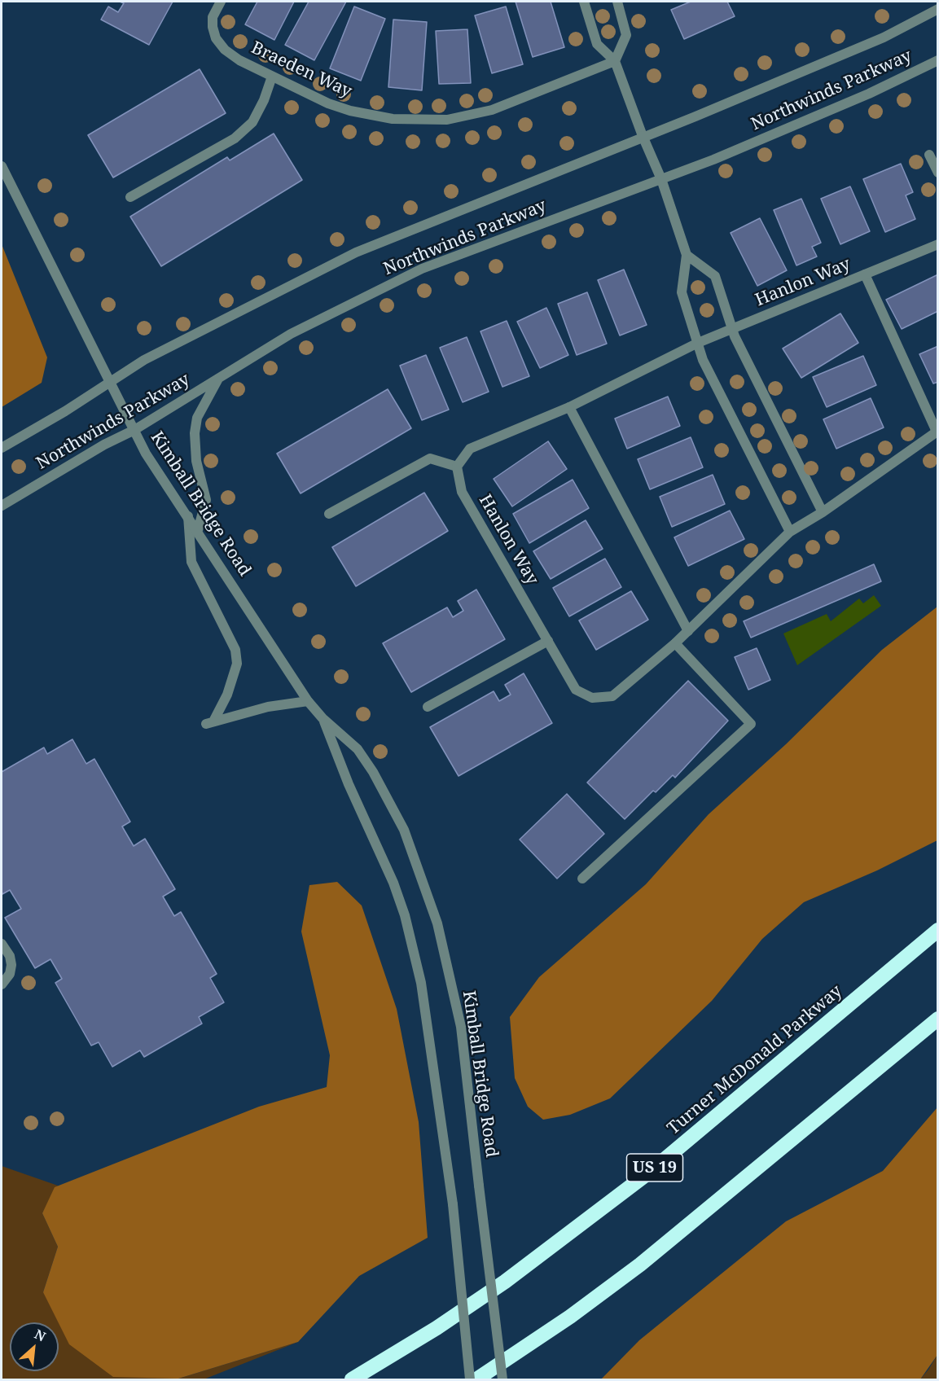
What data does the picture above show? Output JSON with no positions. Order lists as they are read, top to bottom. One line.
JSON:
{"streets":{"highway":["Turner McDonald Parkway","US 19"],"street":["Braeden Way","Northwinds Parkway","Hanlon Way","Kimball Bridge Road"]},"crossings":[["Northwinds Parkway","Kimball Bridge Road"]],"north":"top right"}
